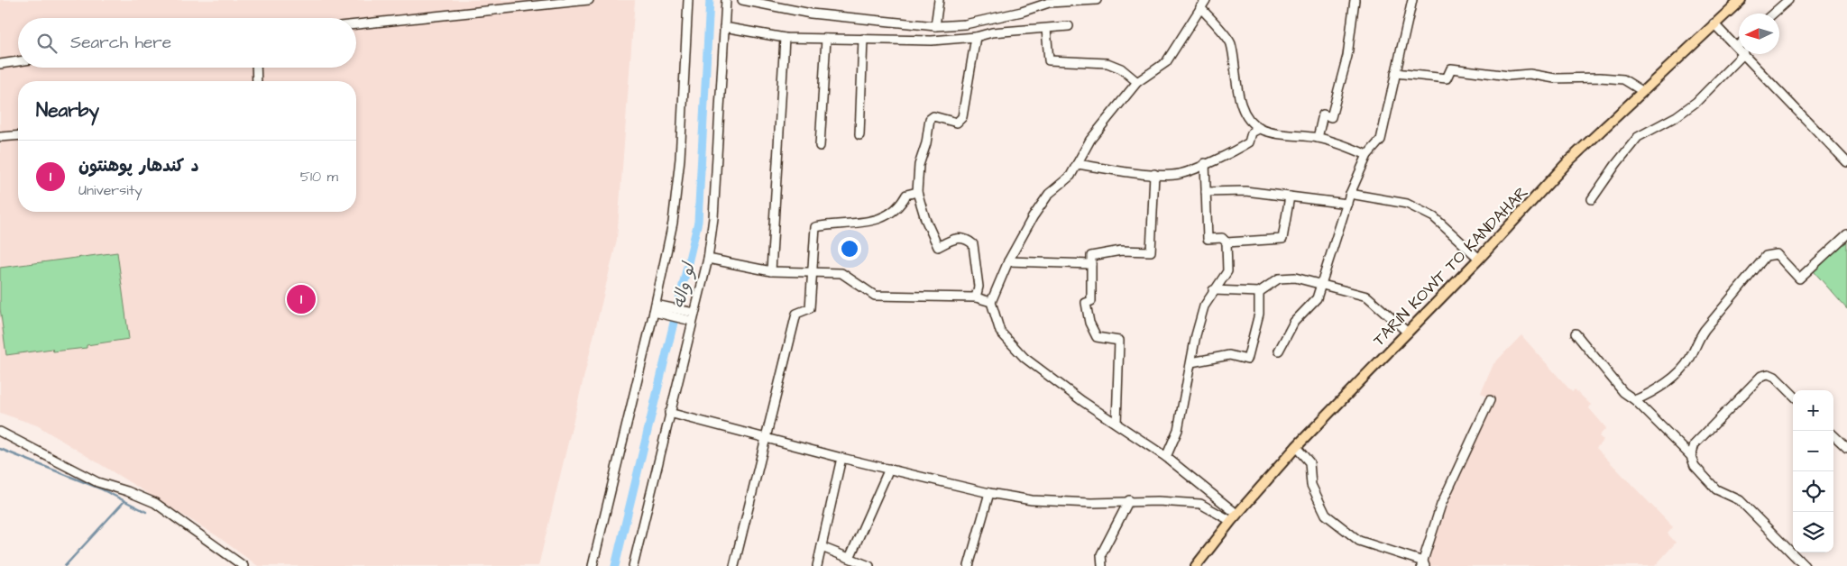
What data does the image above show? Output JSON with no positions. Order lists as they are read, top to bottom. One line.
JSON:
{"streets":{"main road":["TARIN KOWT TO KANDAHAR"]},"water":["لو واله"],"north":"left","page":{"search":"Search here","heading":"Nearby","list":[{"mark":"1","name":"د کندهار پوهنتون","note":"University","value":"510 m"}],"pins":"1","map_buttons":["+","−"]}}
